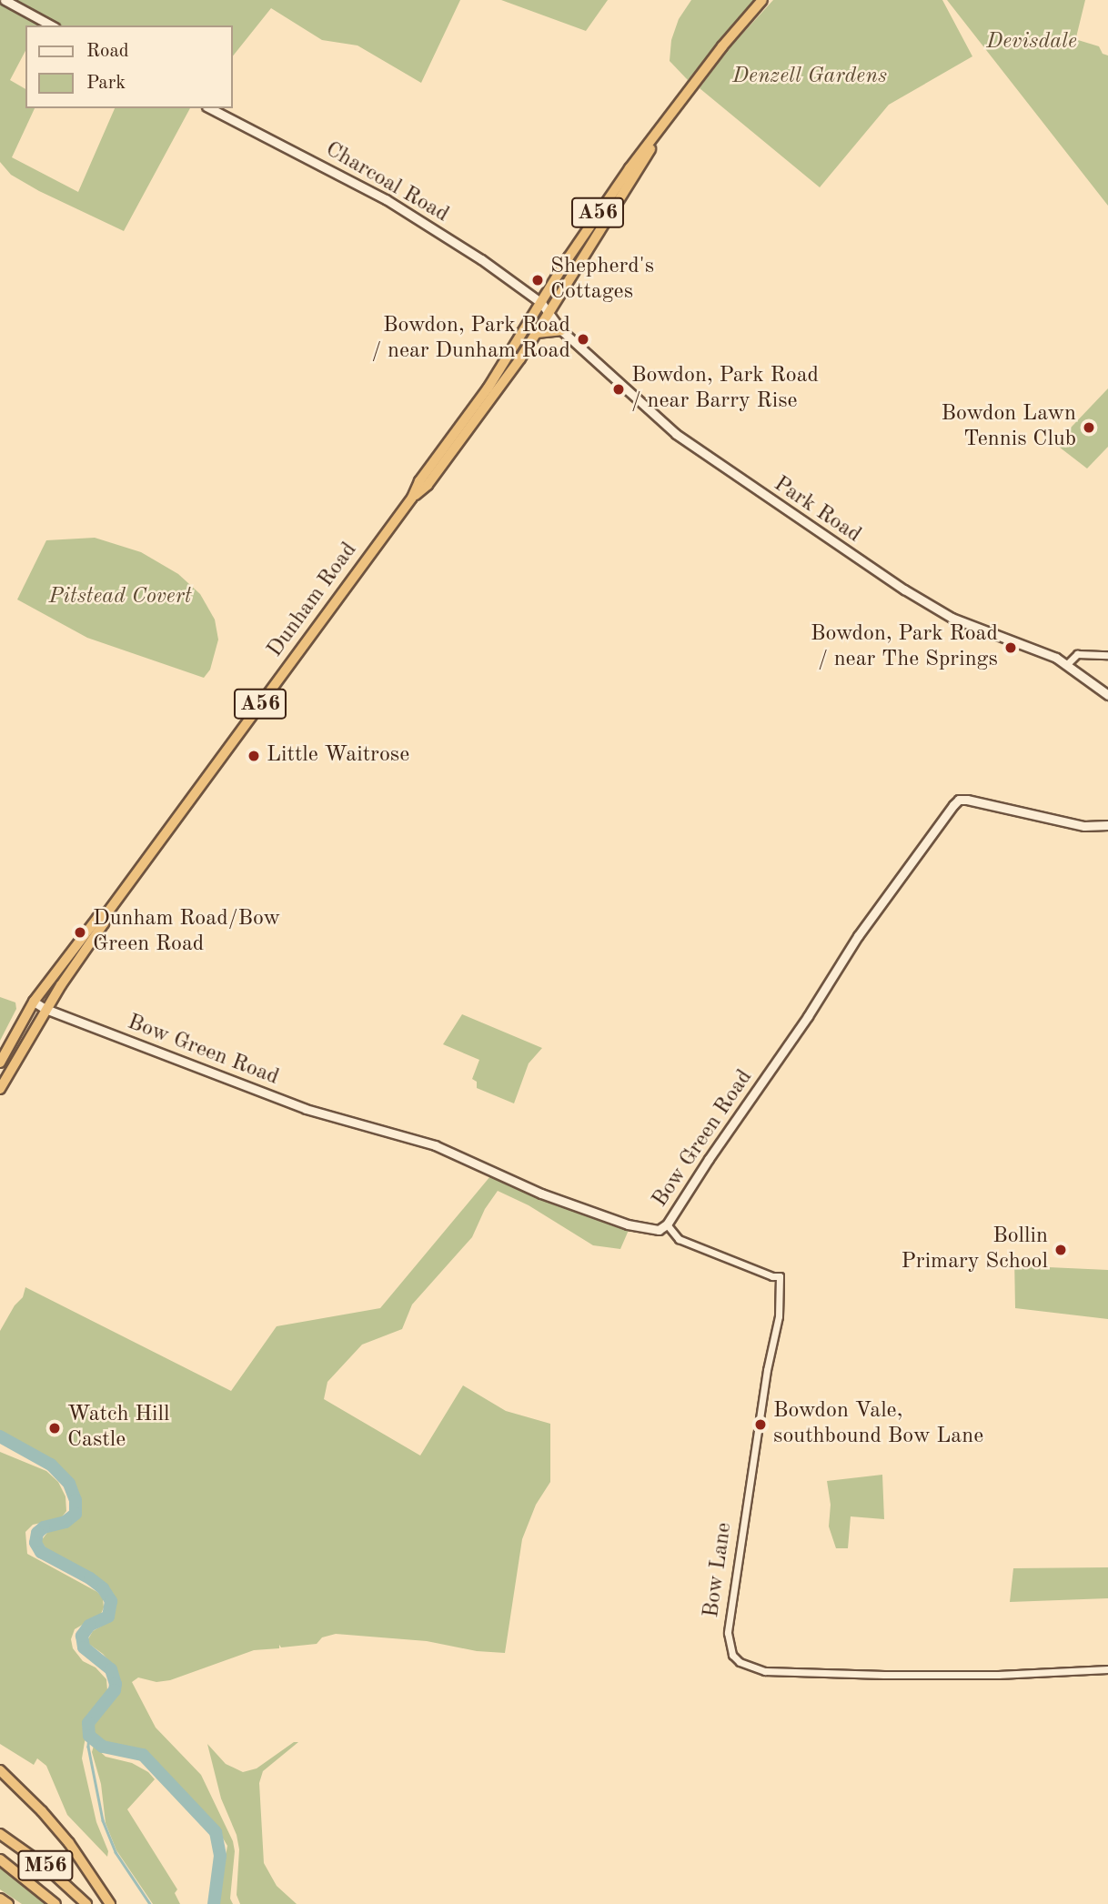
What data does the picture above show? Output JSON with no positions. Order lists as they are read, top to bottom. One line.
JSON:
{"streets":{"highway":["A56","Dunham Road","M56"],"main road":["Charcoal Road","Park Road","Bow Green Road"],"street":["Bow Lane"]},"crossings":[["Charcoal Road","Park Road"],["Charcoal Road","Dunham Road"],["Park Road","Dunham Road"],["Dunham Road","Bow Green Road"],["Bow Green Road","Bow Lane"]],"parks":["Devisdale","Denzell Gardens","Pitstead Covert"],"places":["Shepherd's Cottages","Bowdon, Park Road / near Dunham Road","Bowdon, Park Road / near Barry Rise","Bowdon Lawn Tennis Club","Bowdon, Park Road / near The Springs","Little Waitrose","Dunham Road/Bow Green Road","Bollin Primary School","Bowdon Vale, southbound Bow Lane","Watch Hill Castle"],"legend":["Road","Park"]}
